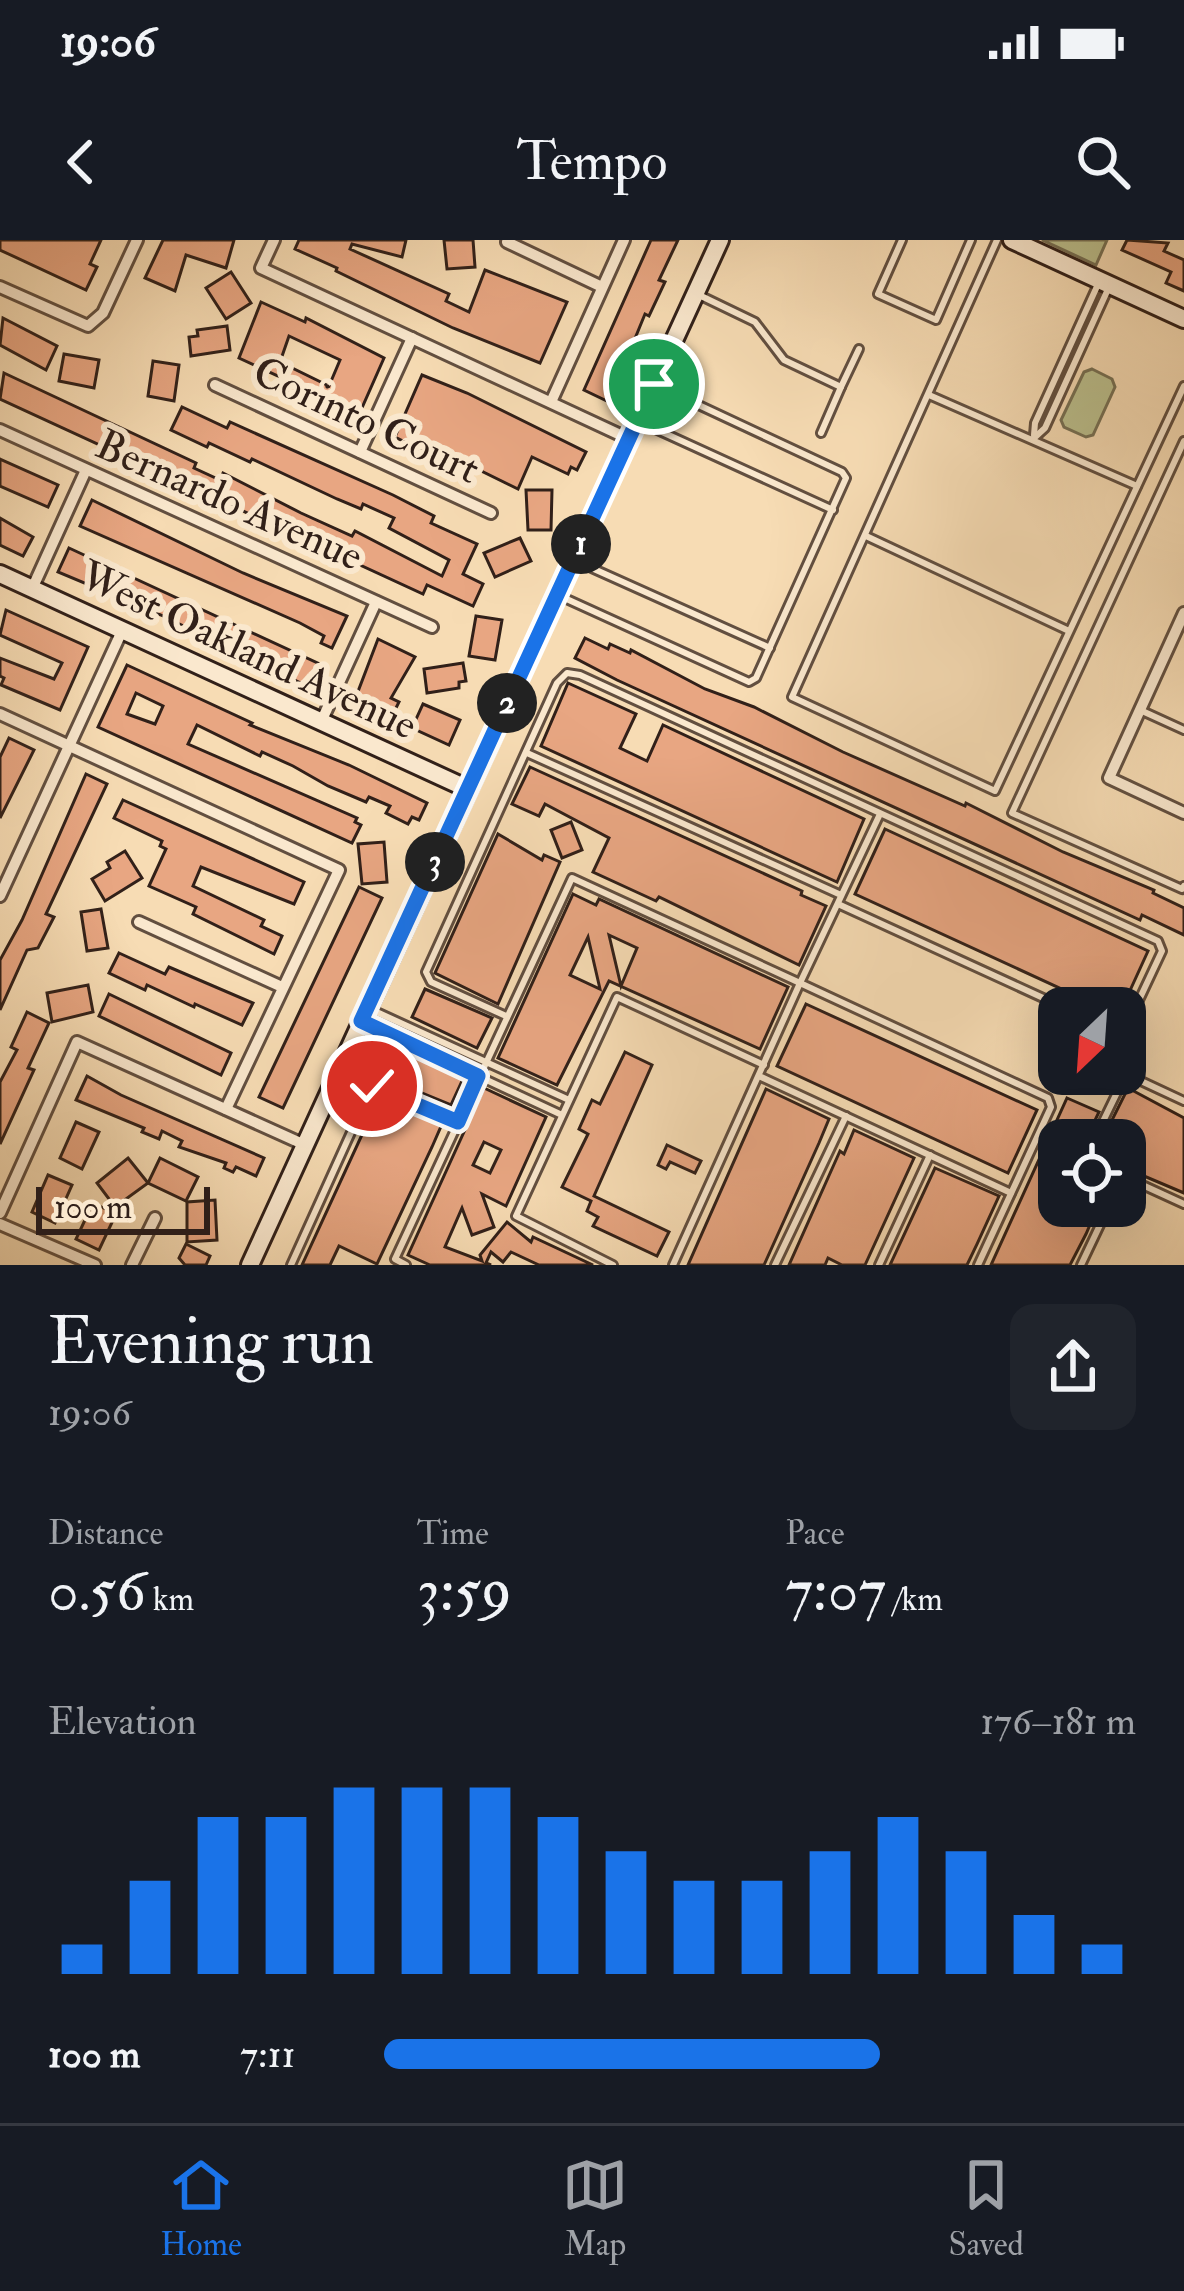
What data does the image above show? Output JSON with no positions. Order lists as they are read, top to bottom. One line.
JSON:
{"streets":{"street":["Corinto Court","Bernardo Avenue","West Oakland Avenue"]},"scale_bar":"100 m","north":"bottom left","page":{"status":"19:06","header":"Tempo","pins":["1","2","3"],"scale":"100 m","heading":["Evening run","19:06"],"stats":[["Distance","0.56 km"],["Time","3:59"],["Pace","7:07 /km"]],"chart":["Elevation","176–181 m"],"list":[{"name":"100 m","note":"7:11"}],"tabs":["Home","Map","Saved"]}}
